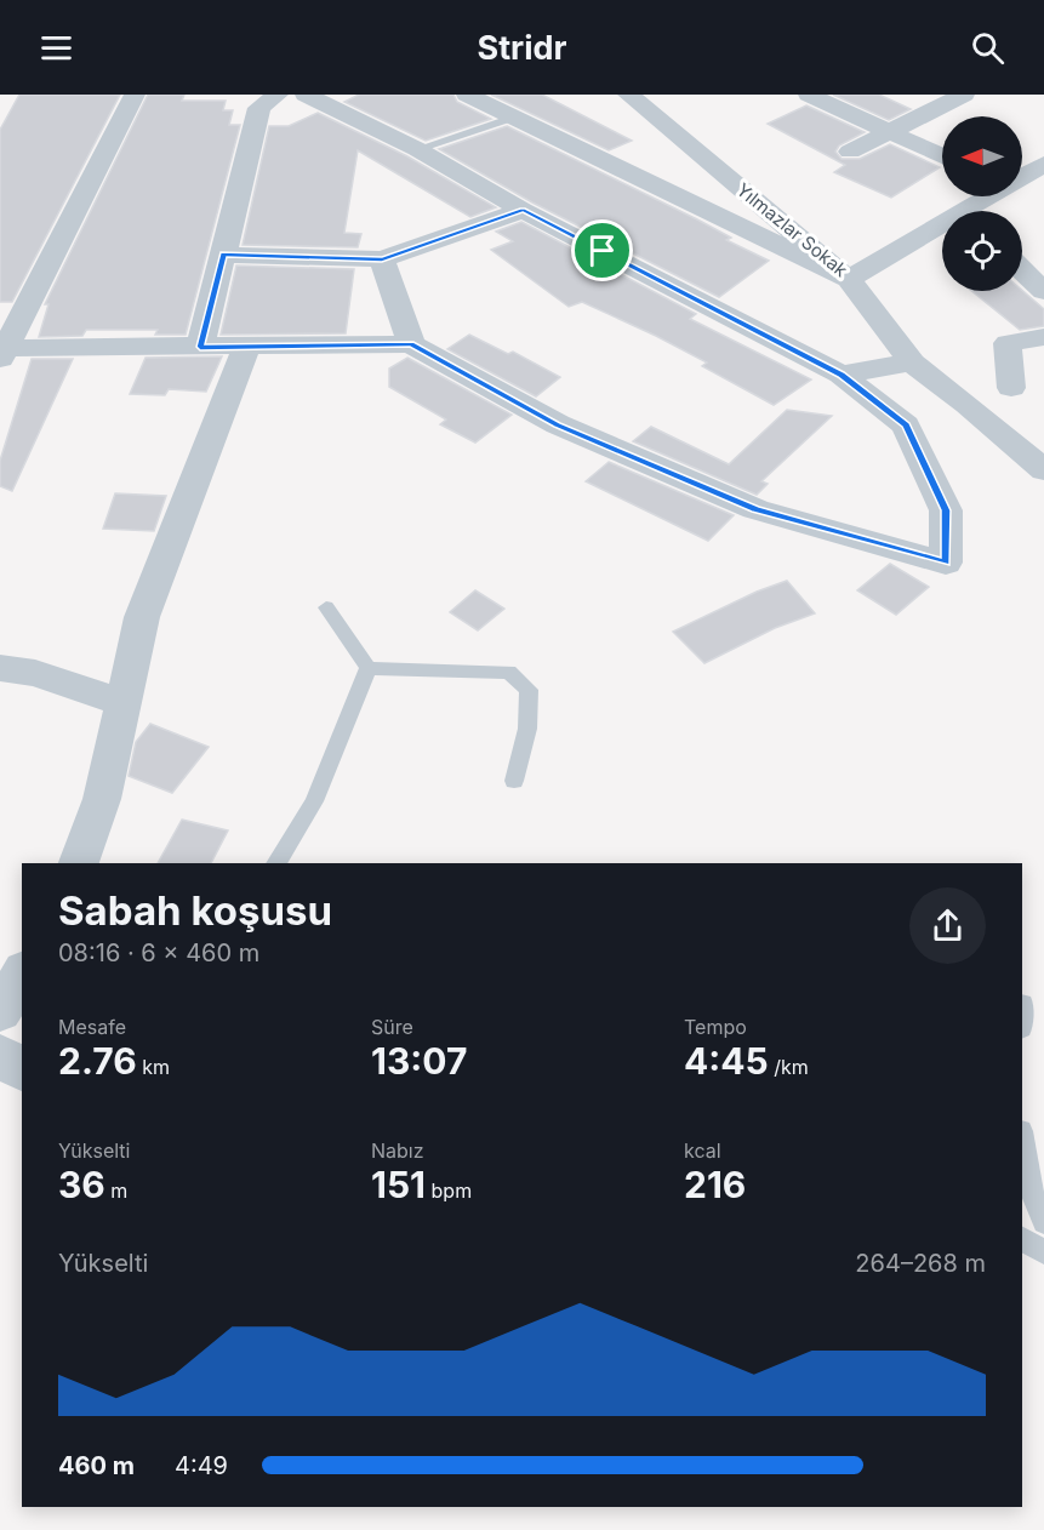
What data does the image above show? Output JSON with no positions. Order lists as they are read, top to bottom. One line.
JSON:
{"streets":{"street":["Yılmazlar Sokak"]},"north":"left","page":{"header":"Stridr","heading":["Sabah koşusu","08:16 · 6 × 460 m"],"stats":[["Mesafe","2.76 km"],["Süre","13:07"],["Tempo","4:45 /km"],["Yükselti","36 m"],["Nabız","151 bpm"],["kcal","216"]],"chart":["Yükselti","264–268 m"],"list":[{"name":"460 m","note":"4:49"}]}}
